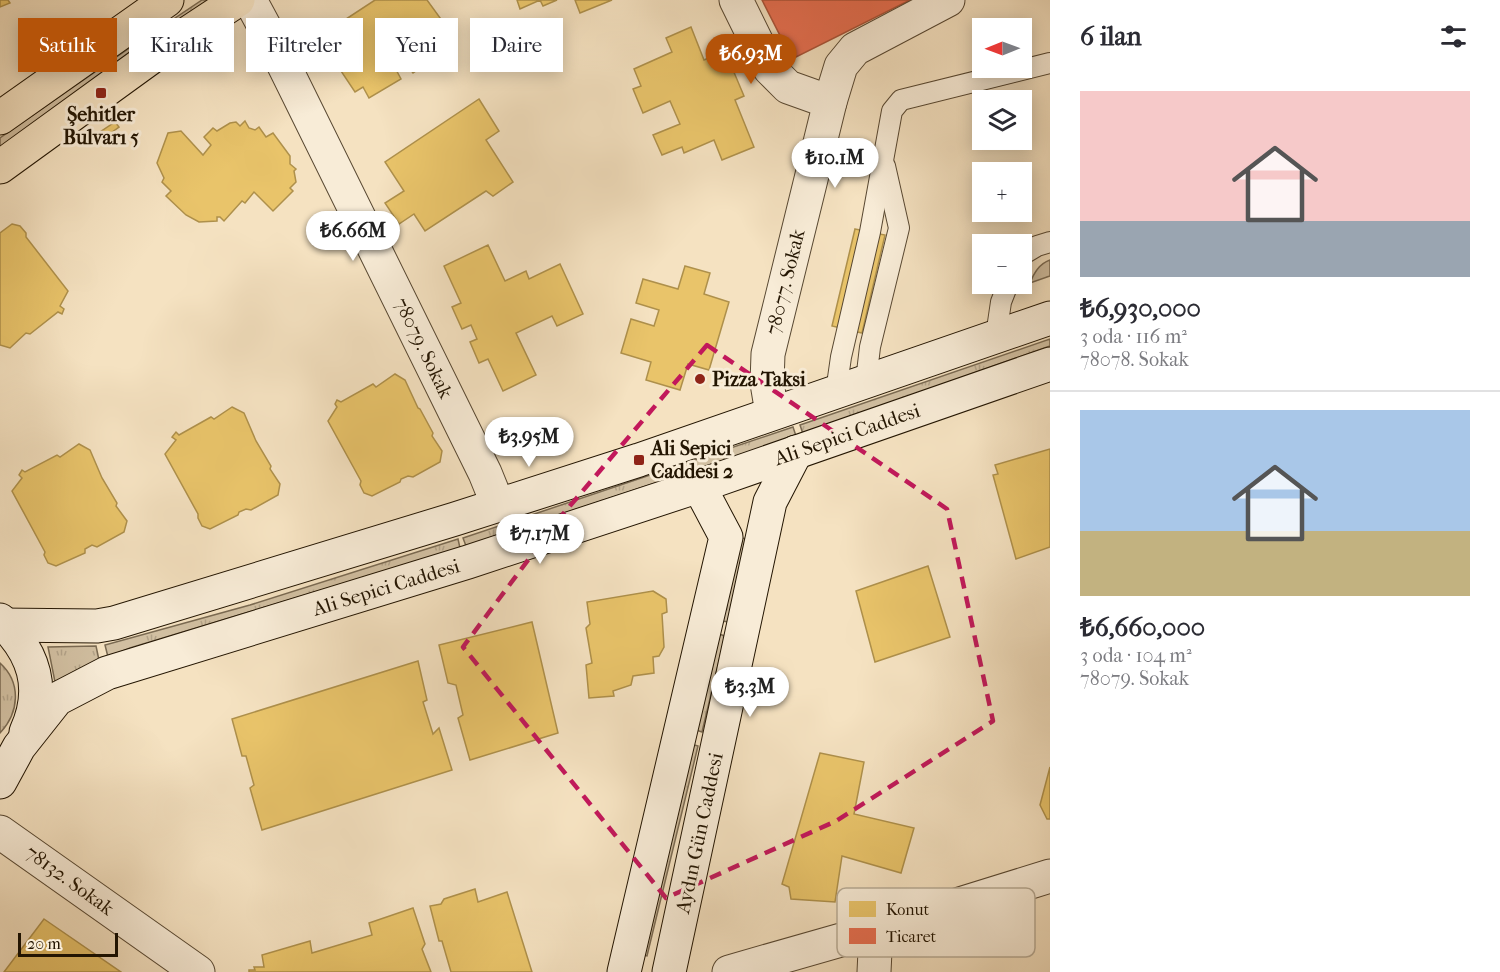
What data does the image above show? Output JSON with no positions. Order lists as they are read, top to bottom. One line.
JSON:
{"streets":{"main road":["78077. Sokak","78079. Sokak","Ali Sepici Caddesi","Aydın Gün Caddesi","78132. Sokak"]},"crossings":[["Ali Sepici Caddesi","Aydın Gün Caddesi"]],"places":{"transit":["Şehitler Bulvarı 5","Ali Sepici Caddesi 2"],"other":["Pizza Taksi"]},"legend":["Konut","Ticaret"],"scale_bar":"20 m","north":"left","page":{"heading":"6 ilan","map_buttons":["+","−"],"chip":["Satılık","Kiralık","Filtreler","Yeni","Daire"],"price":["₺6.93M","₺10.1M","₺6.66M","₺3.95M","₺7.17M","₺3.3M"],"list":[{"name":"₺6,930,000","note":"3 oda · 116 m² · 78078. Sokak"},{"name":"₺6,660,000","note":"3 oda · 104 m² · 78079. Sokak"}],"scale":"20 m"}}
